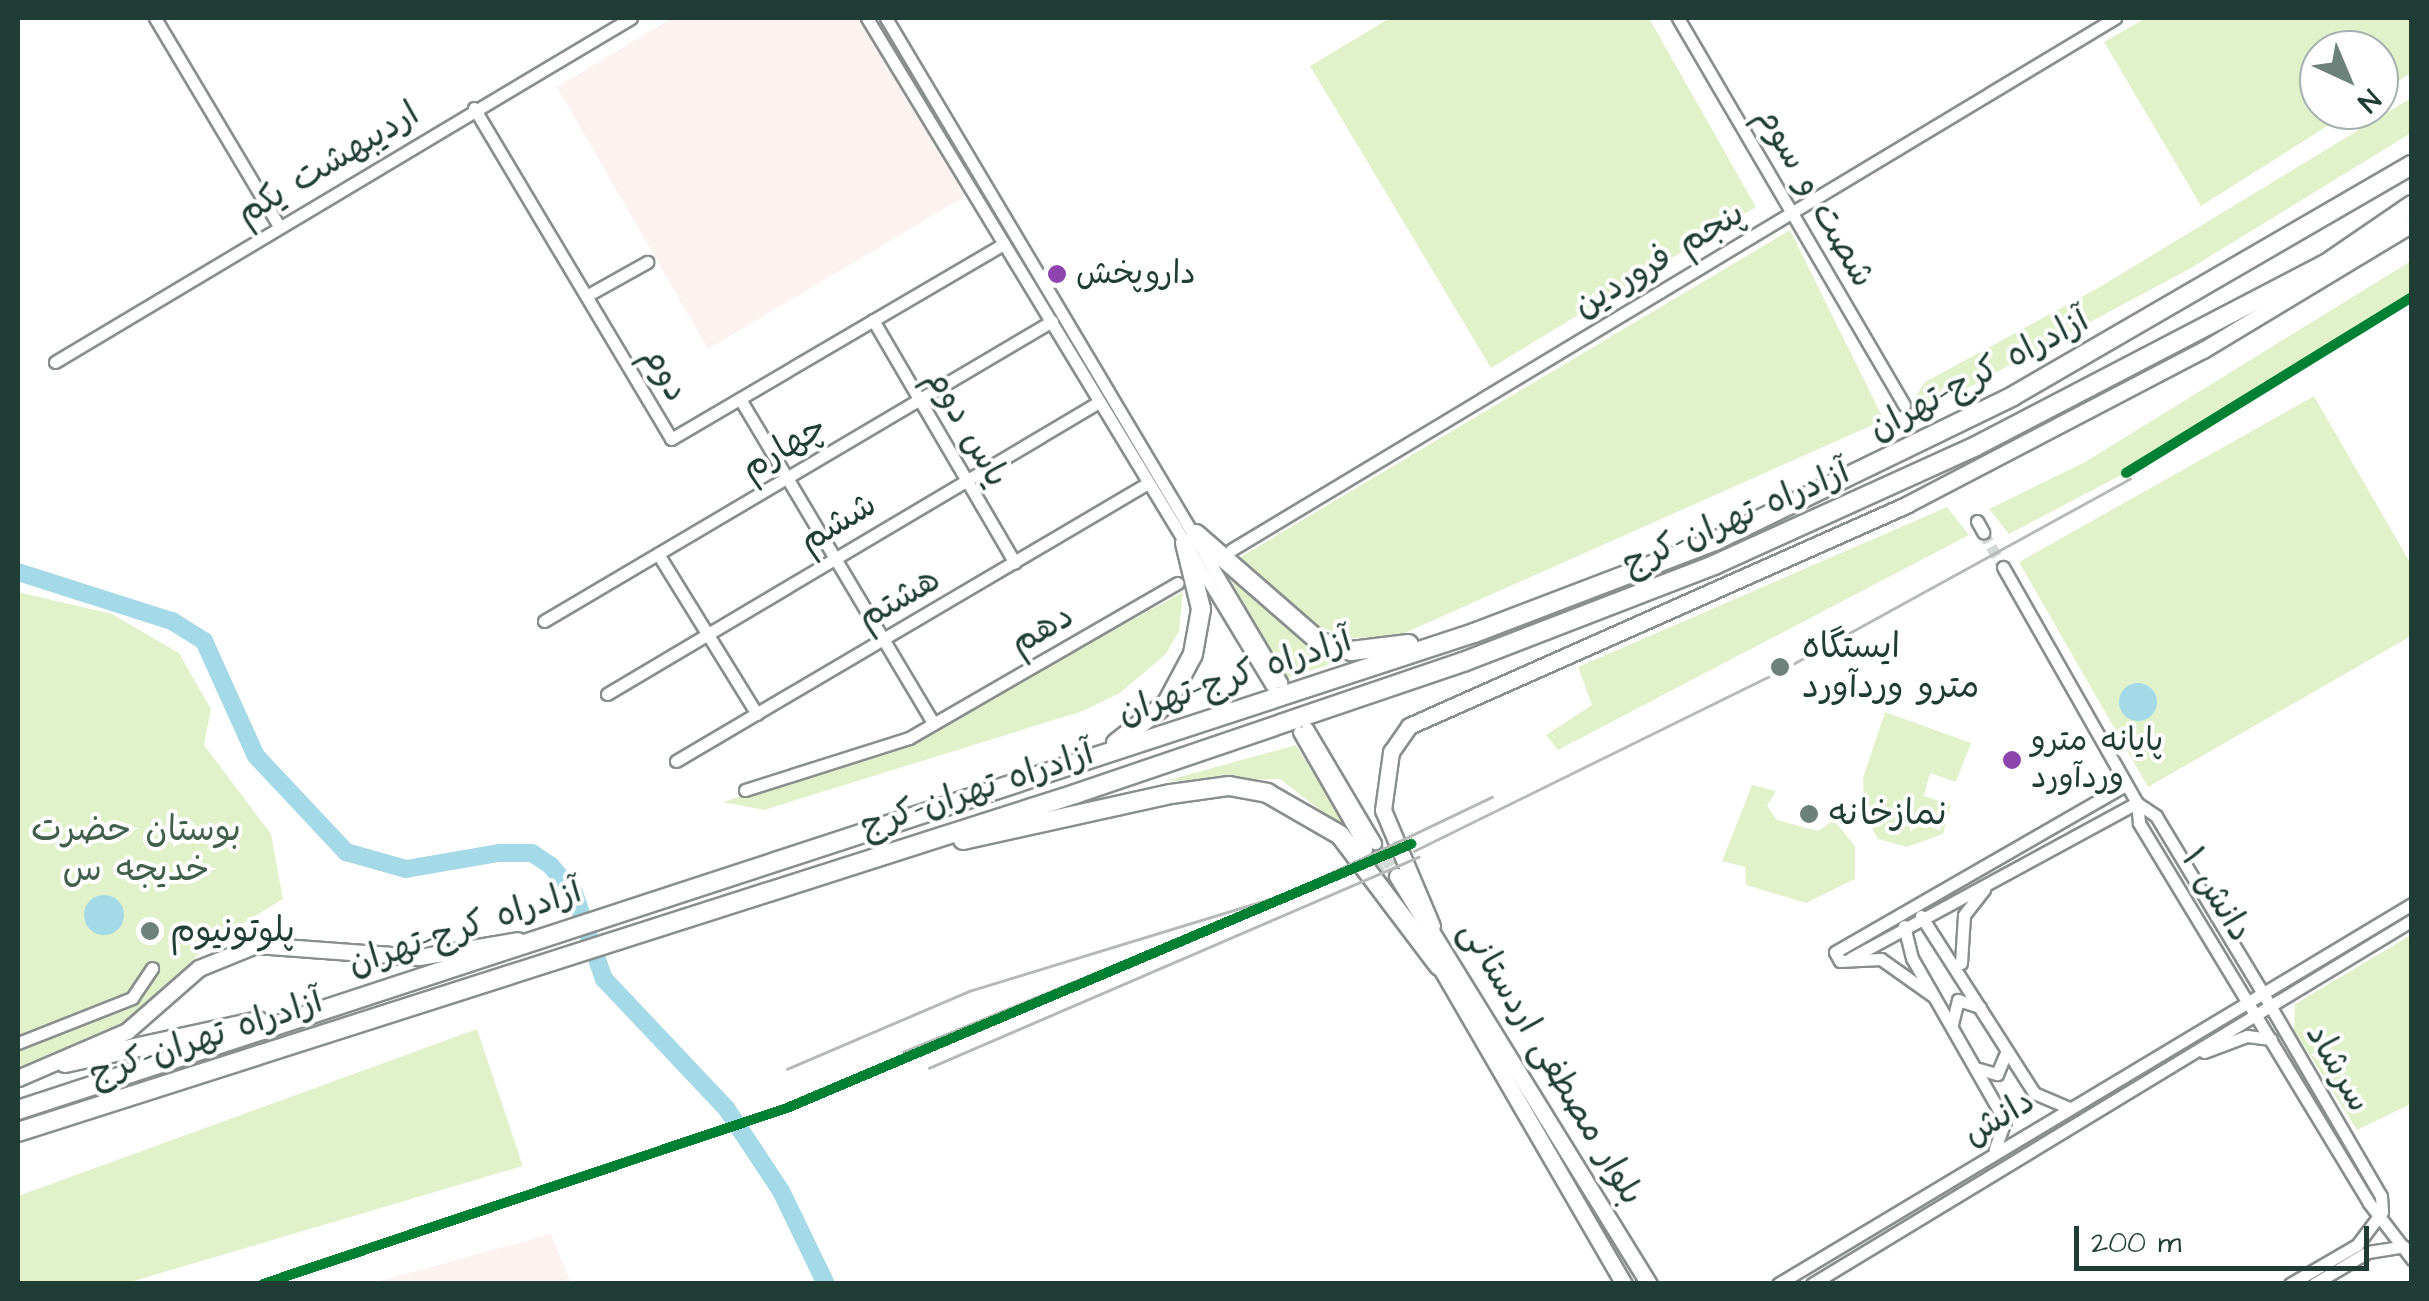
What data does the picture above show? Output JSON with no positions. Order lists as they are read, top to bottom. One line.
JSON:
{"streets":{"highway":["آزادراه کرج-تهران","آزادراه تهران-کرج"],"main road":["بلوار مصطفی اردستانی"],"street":["اردیبهشت یکم","شصت و سوم","پنجم فروردین","دوم","یاس دوم","چهارم","ششم","هشتم","دهم","دانش ۱","سرشاد","دانش"]},"crossings":[["اردیبهشت یکم","دوم"],["شصت و سوم","پنجم فروردین"],["دوم","یاس دوم"],["یاس دوم","چهارم"],["یاس دوم","ششم"],["یاس دوم","هشتم"],["دانش ۱","سرشاد"],["دانش ۱","دانش"],["سرشاد","دانش"]],"parks":["بوستان حضرت خدیجه س"],"places":["داروپخش","ایستگاه مترو وردآورد","پایانه مترو وردآورد","نمازخانه","پلوتونیوم"],"scale_bar":"200 m","north":"bottom right"}
